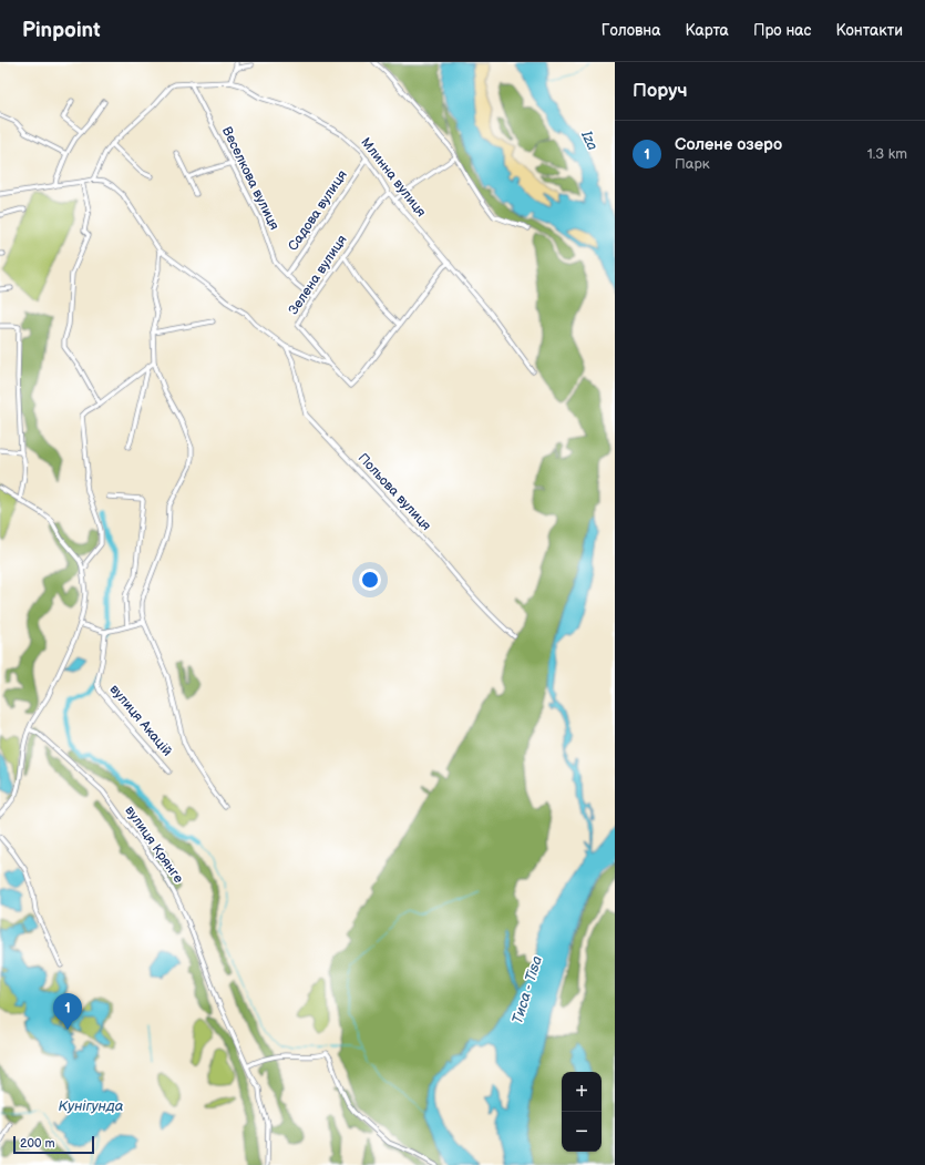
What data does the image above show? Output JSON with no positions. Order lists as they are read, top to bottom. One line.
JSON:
{"streets":{"street":["Млинна вулиця","Веселкова вулиця","Садова вулиця","Зелена вулиця","Польова вулиця","вулиця Акацій","вулиця Крянге"]},"crossings":[["Млинна вулиця","Веселкова вулиця"],["Млинна вулиця","Садова вулиця"],["Млинна вулиця","Зелена вулиця"],["Веселкова вулиця","Садова вулиця"],["Веселкова вулиця","Зелена вулиця"]],"water":["Iza","Тиса - Tisa","Кунігунда"],"scale_bar":"200 m","page":{"header":"Pinpoint","nav":["Головна","Карта","Про нас","Контакти"],"heading":"Поруч","list":[{"mark":"1","name":"Солене озеро","note":"Парк","value":"1.3 km"}],"pins":"1","map_buttons":["+","−"],"scale":"200 m"}}
